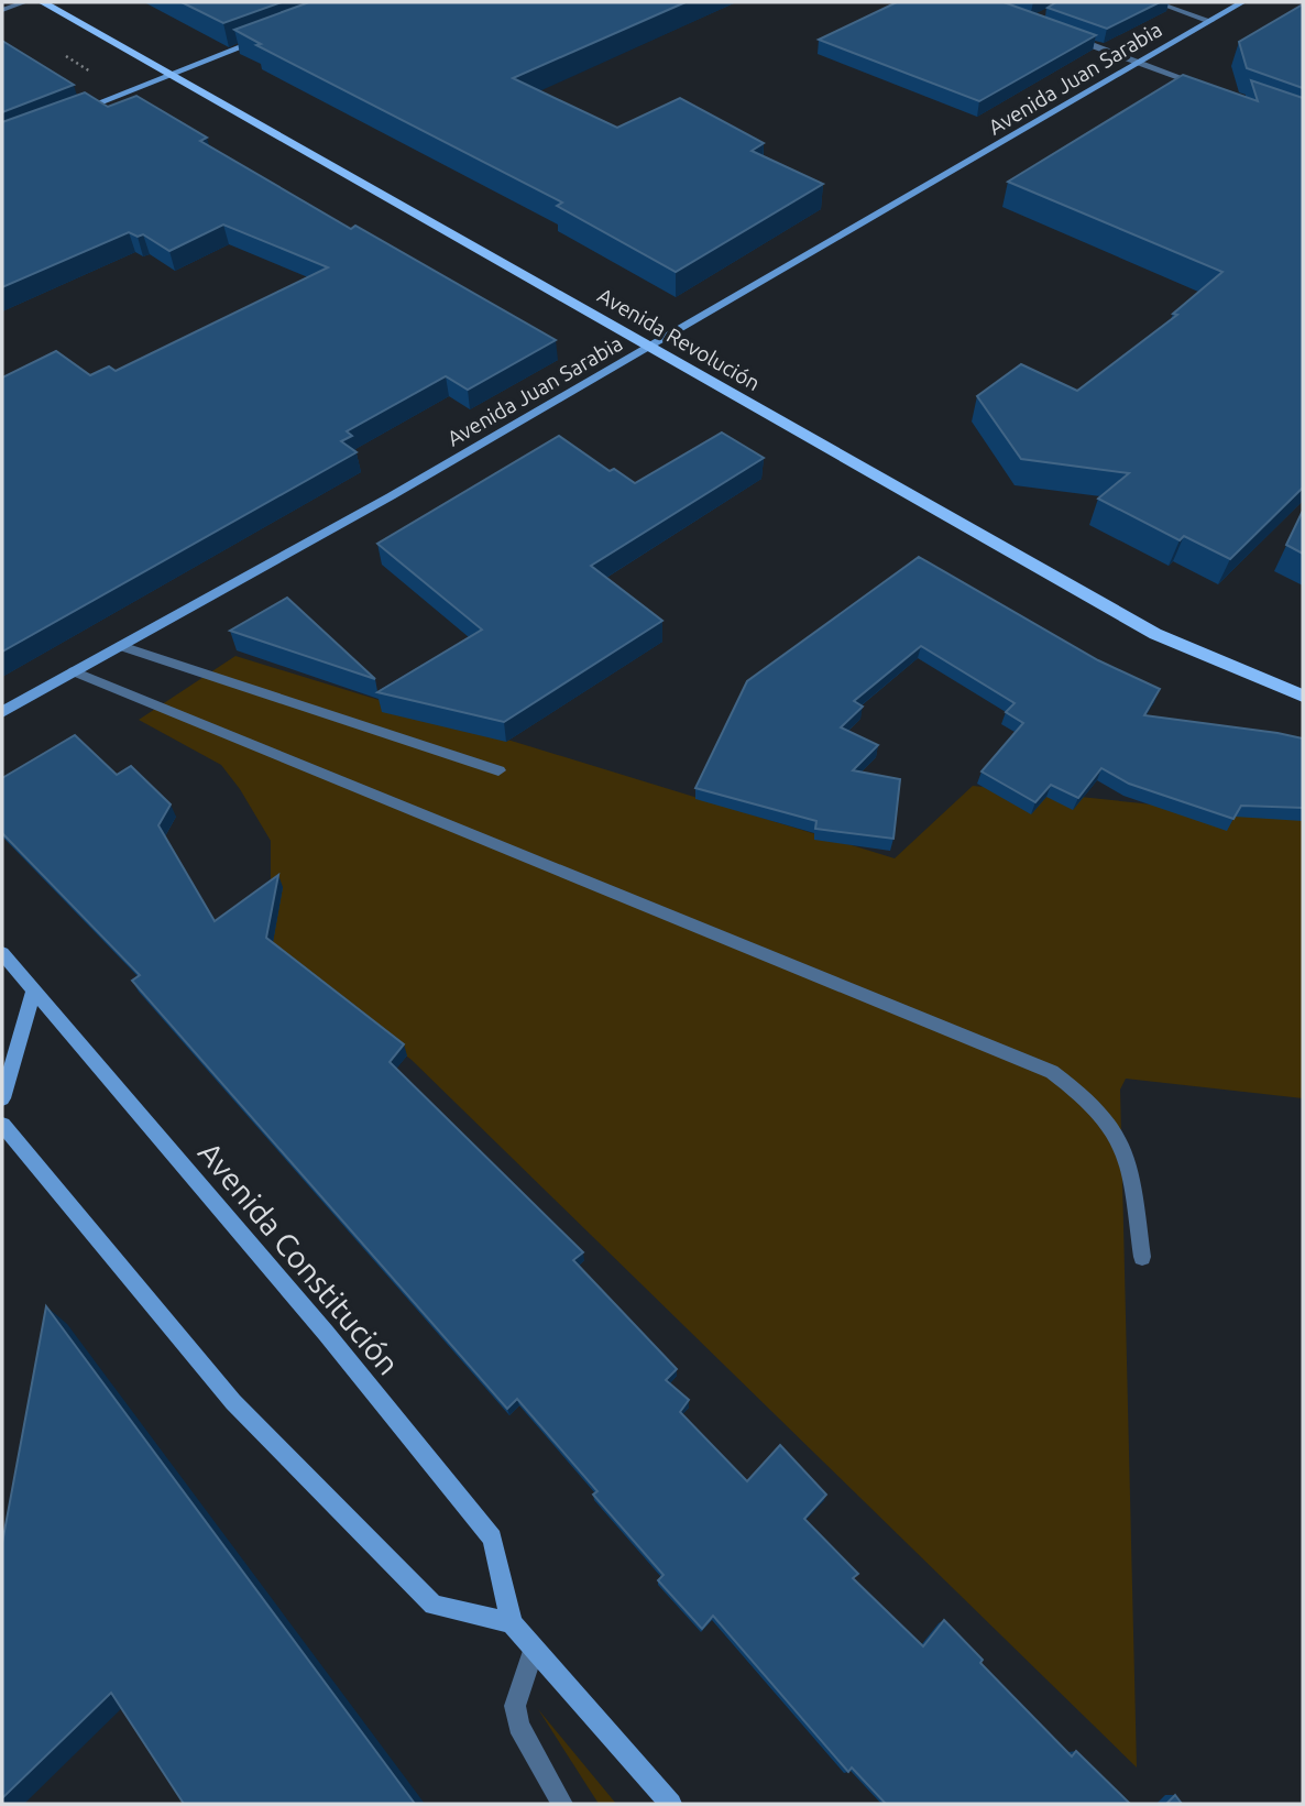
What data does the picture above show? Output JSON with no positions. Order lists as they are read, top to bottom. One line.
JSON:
{"streets":{"main road":["Avenida Juan Sarabia","Avenida Revolución","Avenida Constitución"]},"crossings":[["Avenida Juan Sarabia","Avenida Revolución"]]}
